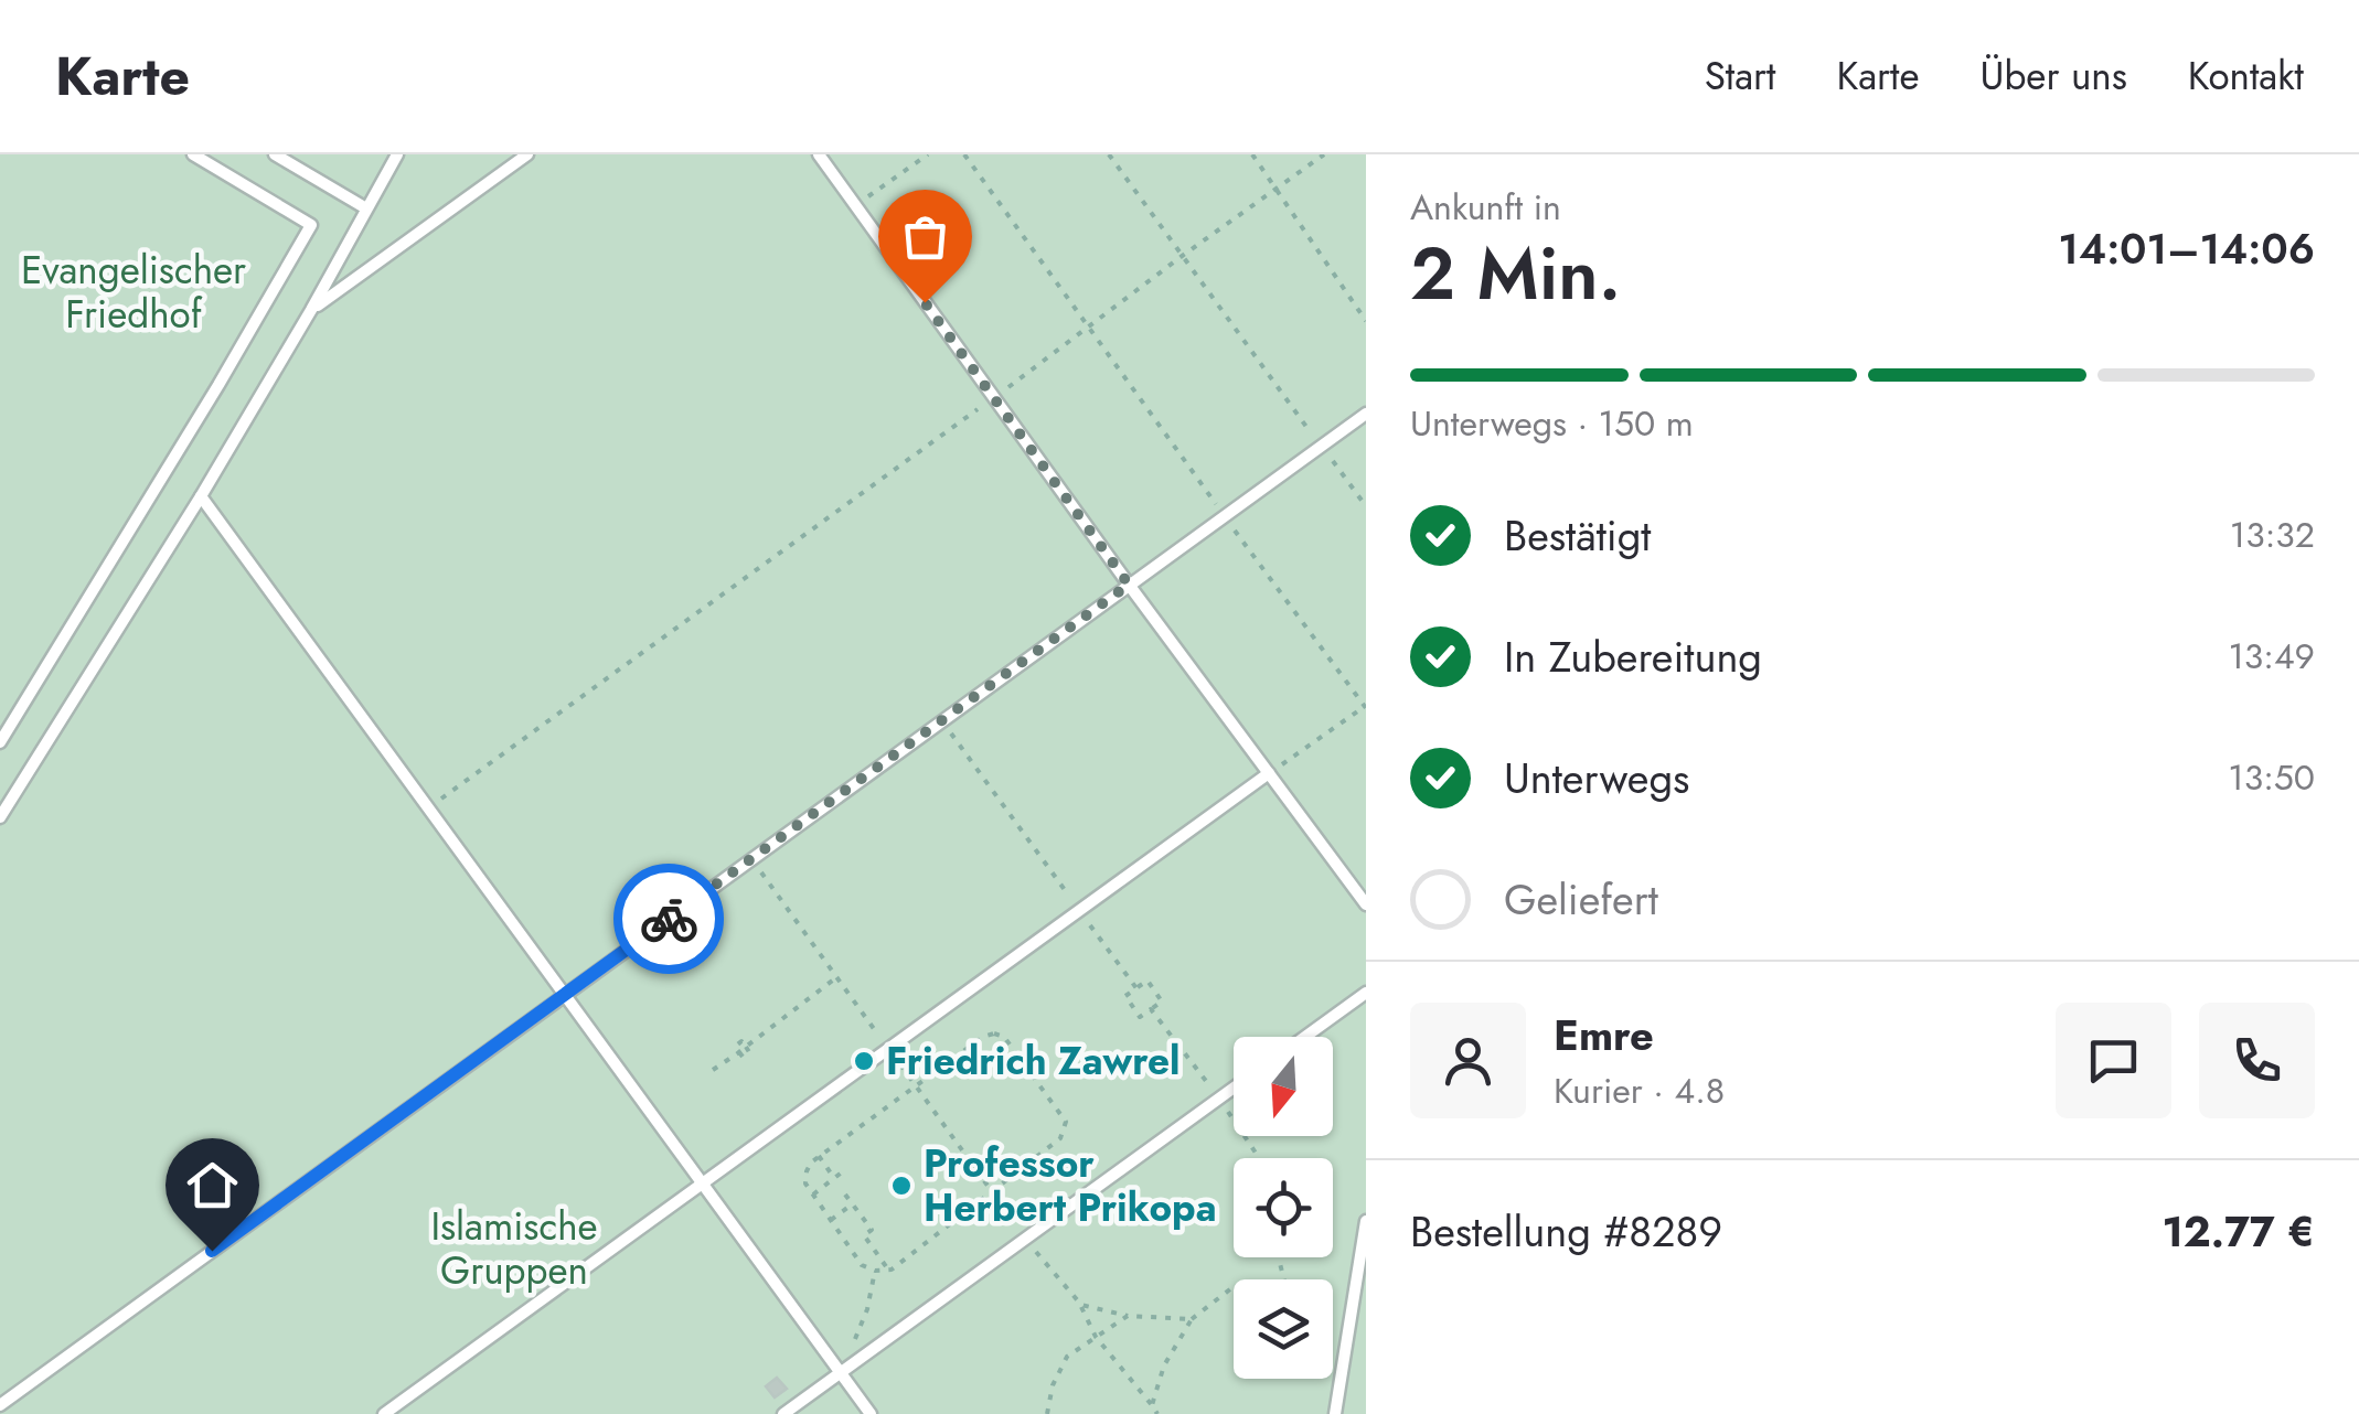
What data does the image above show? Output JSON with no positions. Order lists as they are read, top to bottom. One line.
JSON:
{"parks":["Evangelischer Friedhof","Islamische Gruppen"],"places":["Friedrich Zawrel","Professor Herbert Prikopa"],"north":"bottom","page":{"header":"Karte","nav":["Start","Karte","Über uns","Kontakt"],"heading":["2 Min.","Ankunft in","14:01–14:06"],"panel":["Emre","Kurier · 4.8","Bestellung #8289","12.77 €"],"bar":"Unterwegs · 150 m","list":[["Bestätigt","13:32"],["In Zubereitung","13:49"],["Unterwegs","13:50"],"Geliefert"]}}
